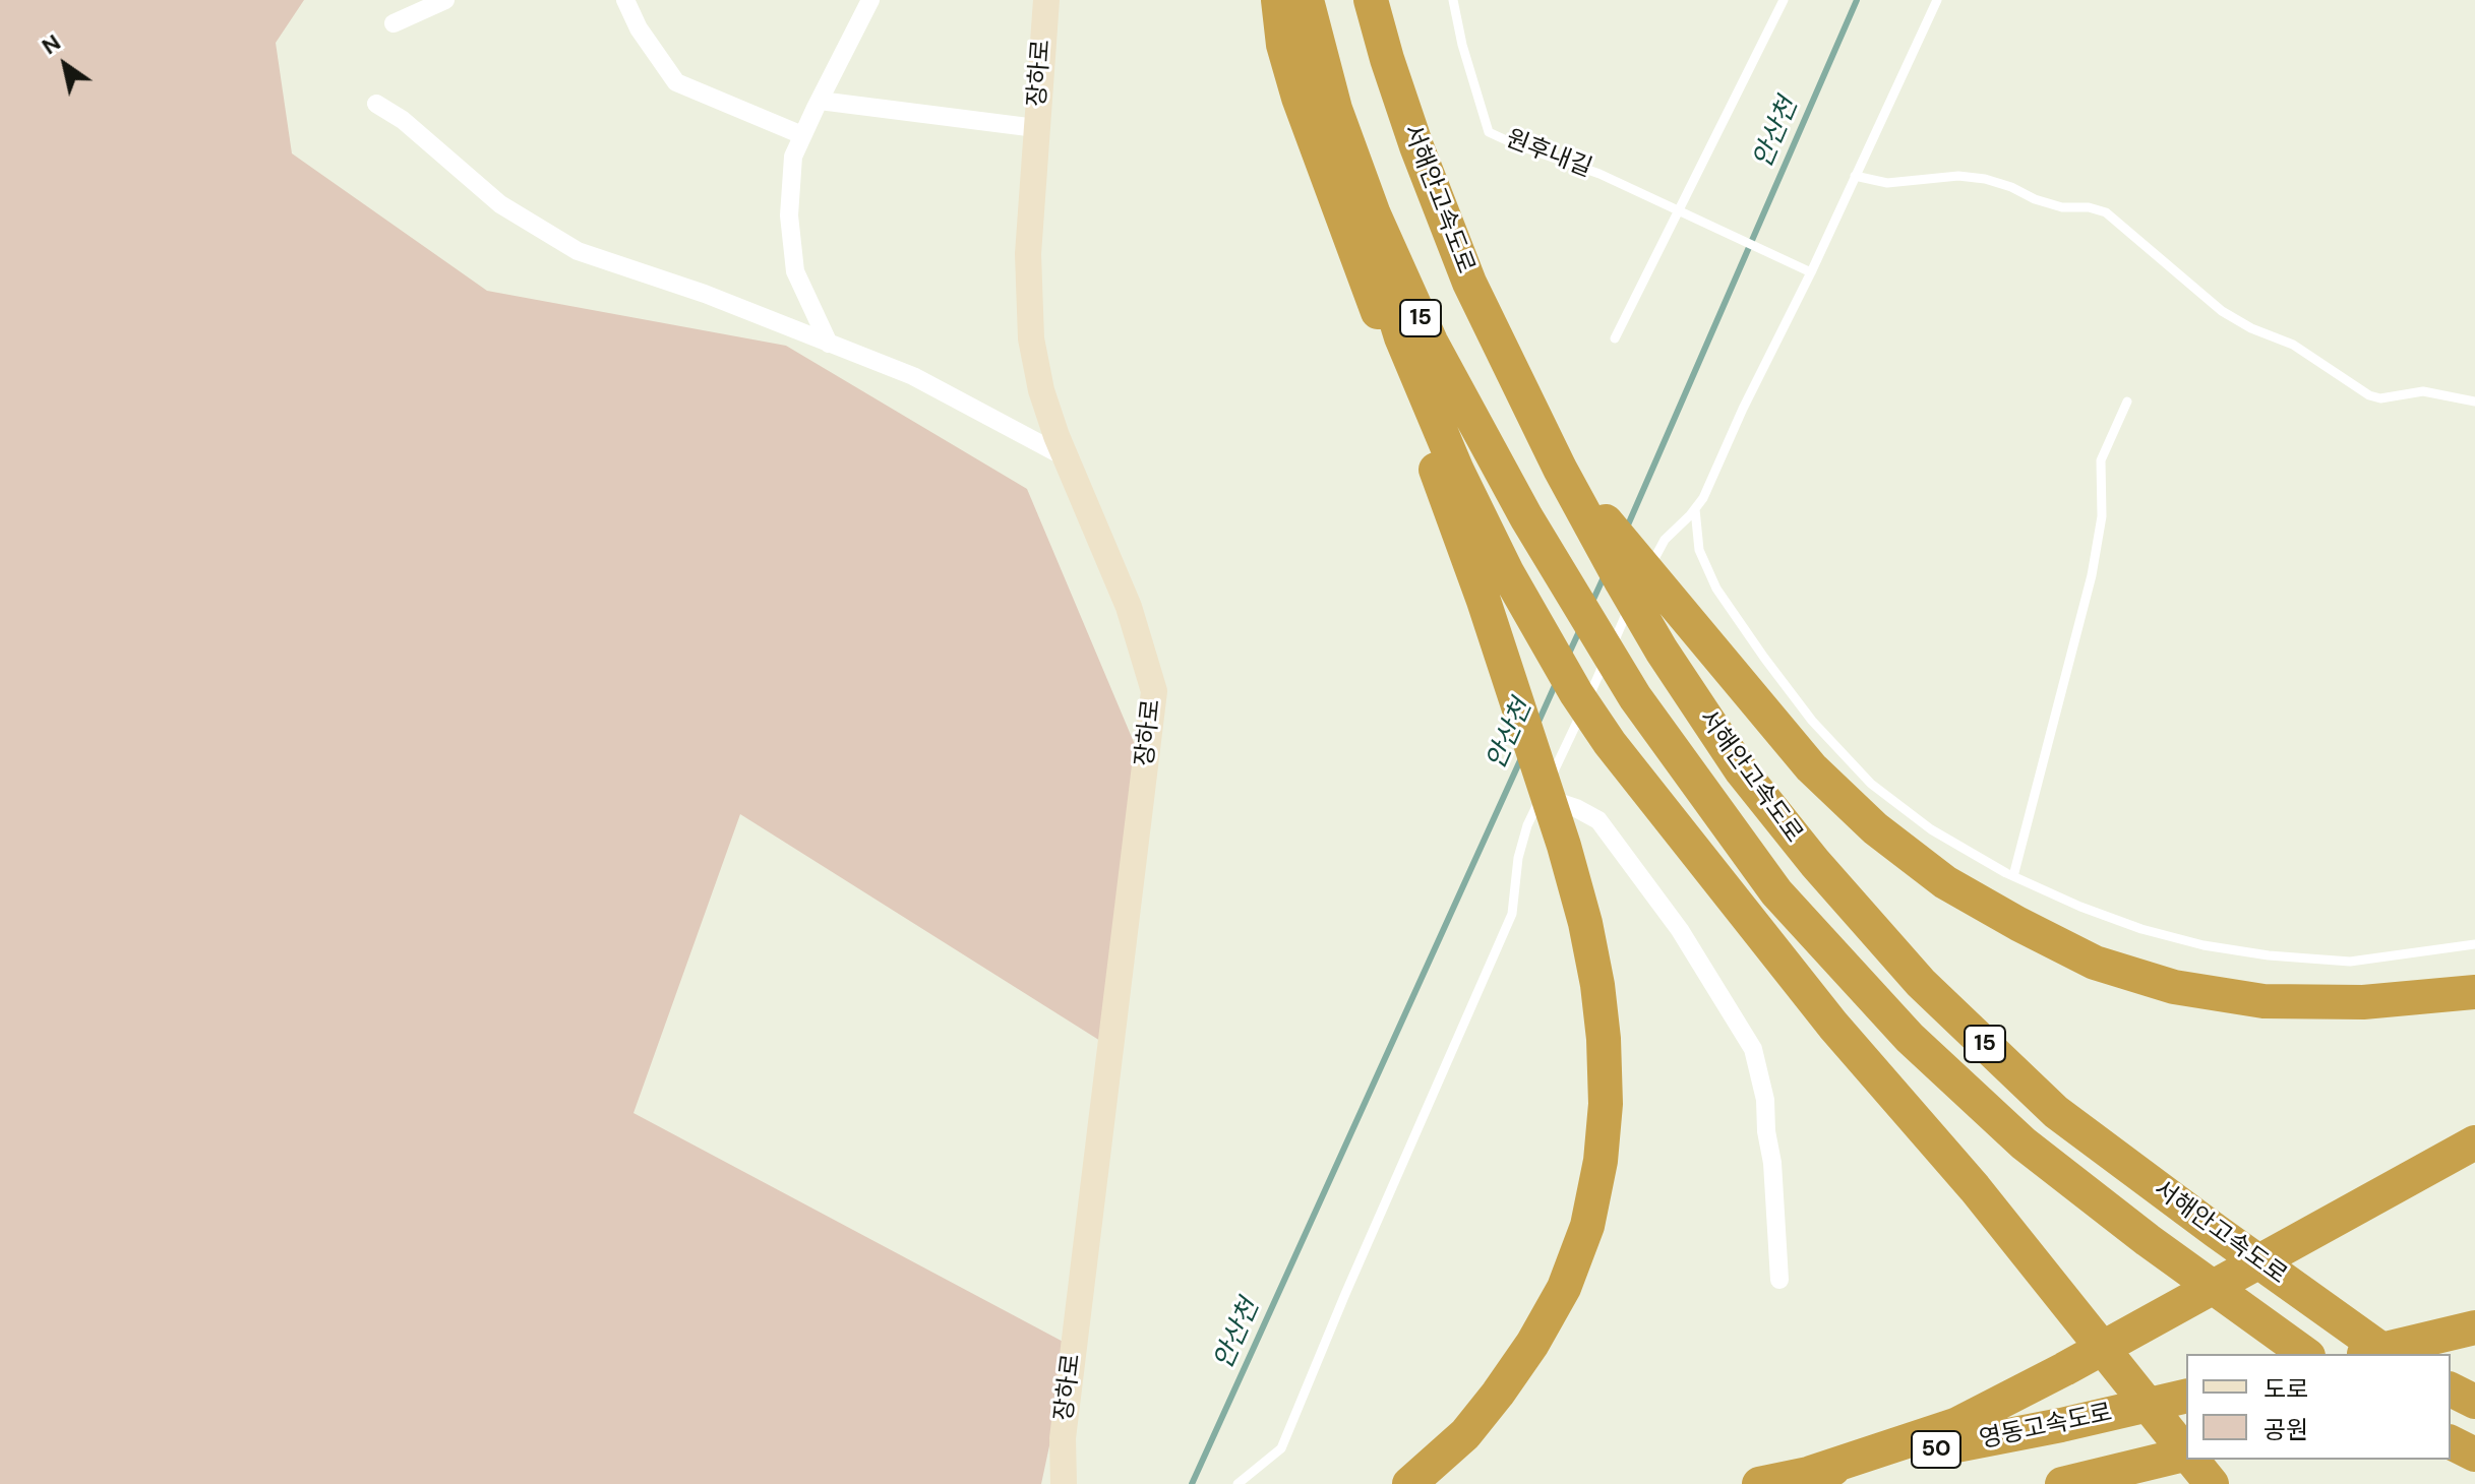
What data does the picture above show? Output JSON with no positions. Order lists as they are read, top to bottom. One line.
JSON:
{"streets":{"highway":["서해안고속도로","15","영동고속도로","50"],"street":["장하로"],"lane":["원후내길"]},"water":["안산천"],"legend":["도로","공원"],"north":"top left"}
